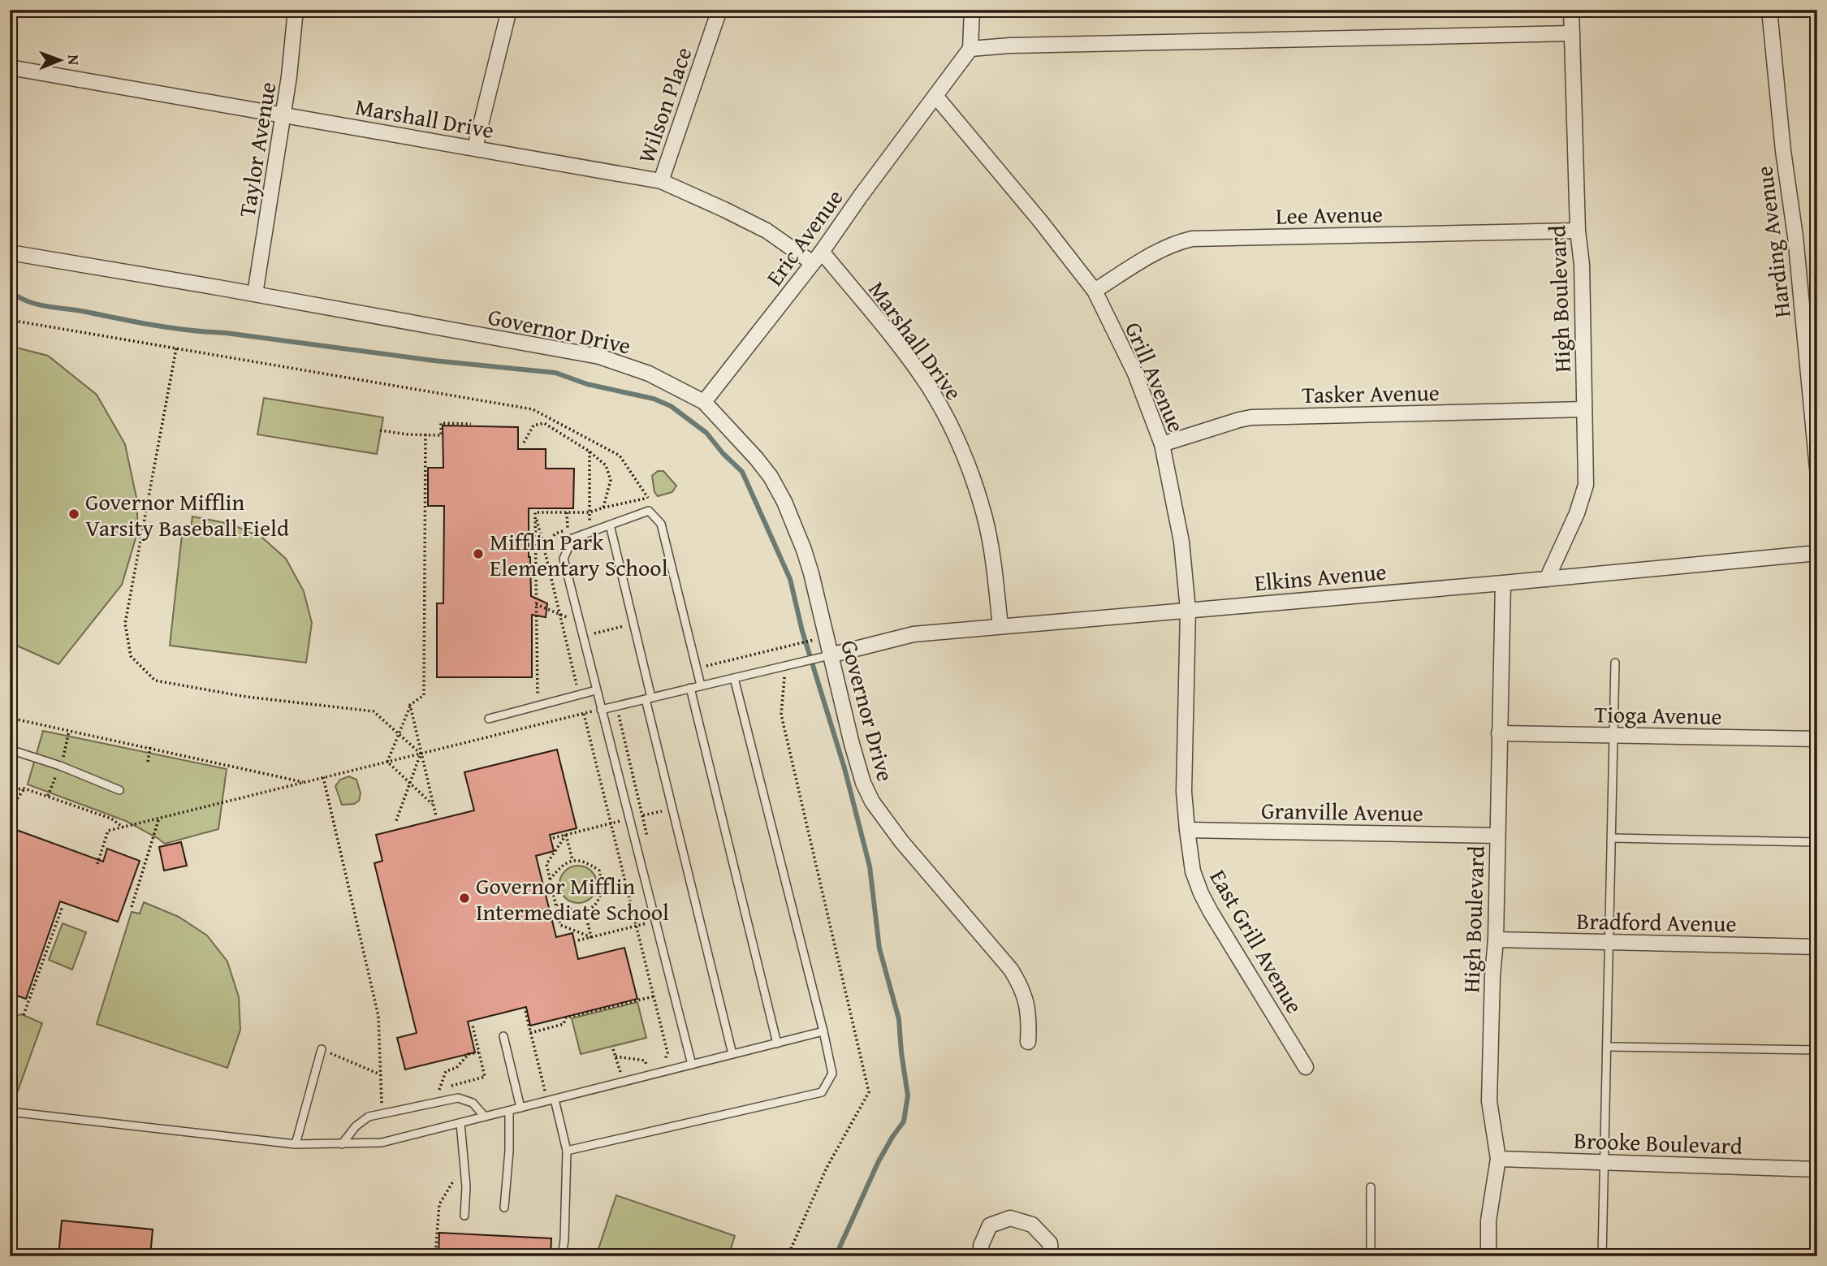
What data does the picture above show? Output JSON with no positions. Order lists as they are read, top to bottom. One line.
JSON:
{"streets":{"street":["Wilson Place","Marshall Drive","Taylor Avenue","Lee Avenue","Eric Avenue","Harding Avenue","High Boulevard","Governor Drive","Grill Avenue","Tasker Avenue","Elkins Avenue","Tioga Avenue","Granville Avenue","Bradford Avenue","East Grill Avenue","Brooke Boulevard"]},"crossings":[["Wilson Place","Marshall Drive"],["Marshall Drive","Taylor Avenue"],["Marshall Drive","Eric Avenue"],["Marshall Drive","Elkins Avenue"],["Taylor Avenue","Governor Drive"],["Lee Avenue","High Boulevard"],["Lee Avenue","Grill Avenue"],["Eric Avenue","Governor Drive"],["Eric Avenue","Grill Avenue"],["High Boulevard","Tasker Avenue"],["High Boulevard","Elkins Avenue"],["High Boulevard","Tioga Avenue"],["High Boulevard","Granville Avenue"],["High Boulevard","Bradford Avenue"],["High Boulevard","Brooke Boulevard"],["Governor Drive","Elkins Avenue"],["Grill Avenue","Tasker Avenue"],["Grill Avenue","Elkins Avenue"],["Grill Avenue","Granville Avenue"],["Grill Avenue","East Grill Avenue"],["Granville Avenue","East Grill Avenue"]],"places":["Governor Mifflin Varsity Baseball Field","Mifflin Park Elementary School","Governor Mifflin Intermediate School"],"north":"right"}
